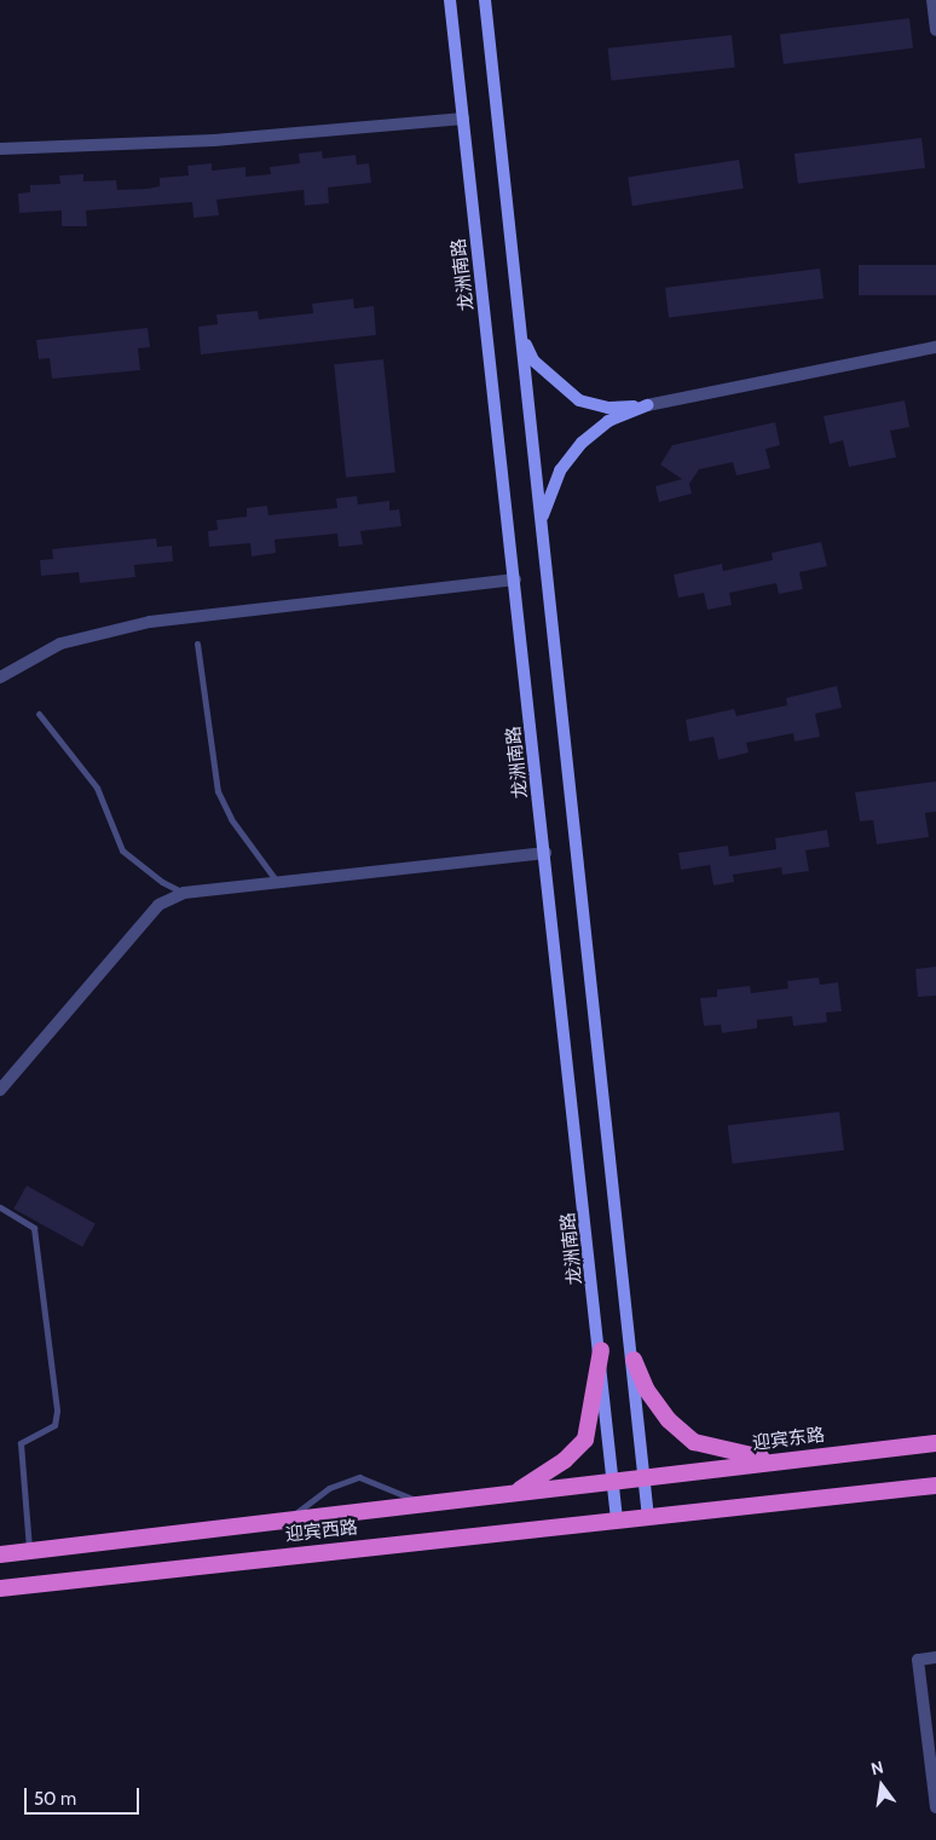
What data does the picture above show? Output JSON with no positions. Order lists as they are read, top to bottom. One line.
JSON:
{"streets":{"highway":["迎宾东路","迎宾西路"],"main road":["龙洲南路"]},"crossings":[["龙洲南路","迎宾西路"],["迎宾东路","迎宾西路"]],"scale_bar":"50 m","north":"top"}
